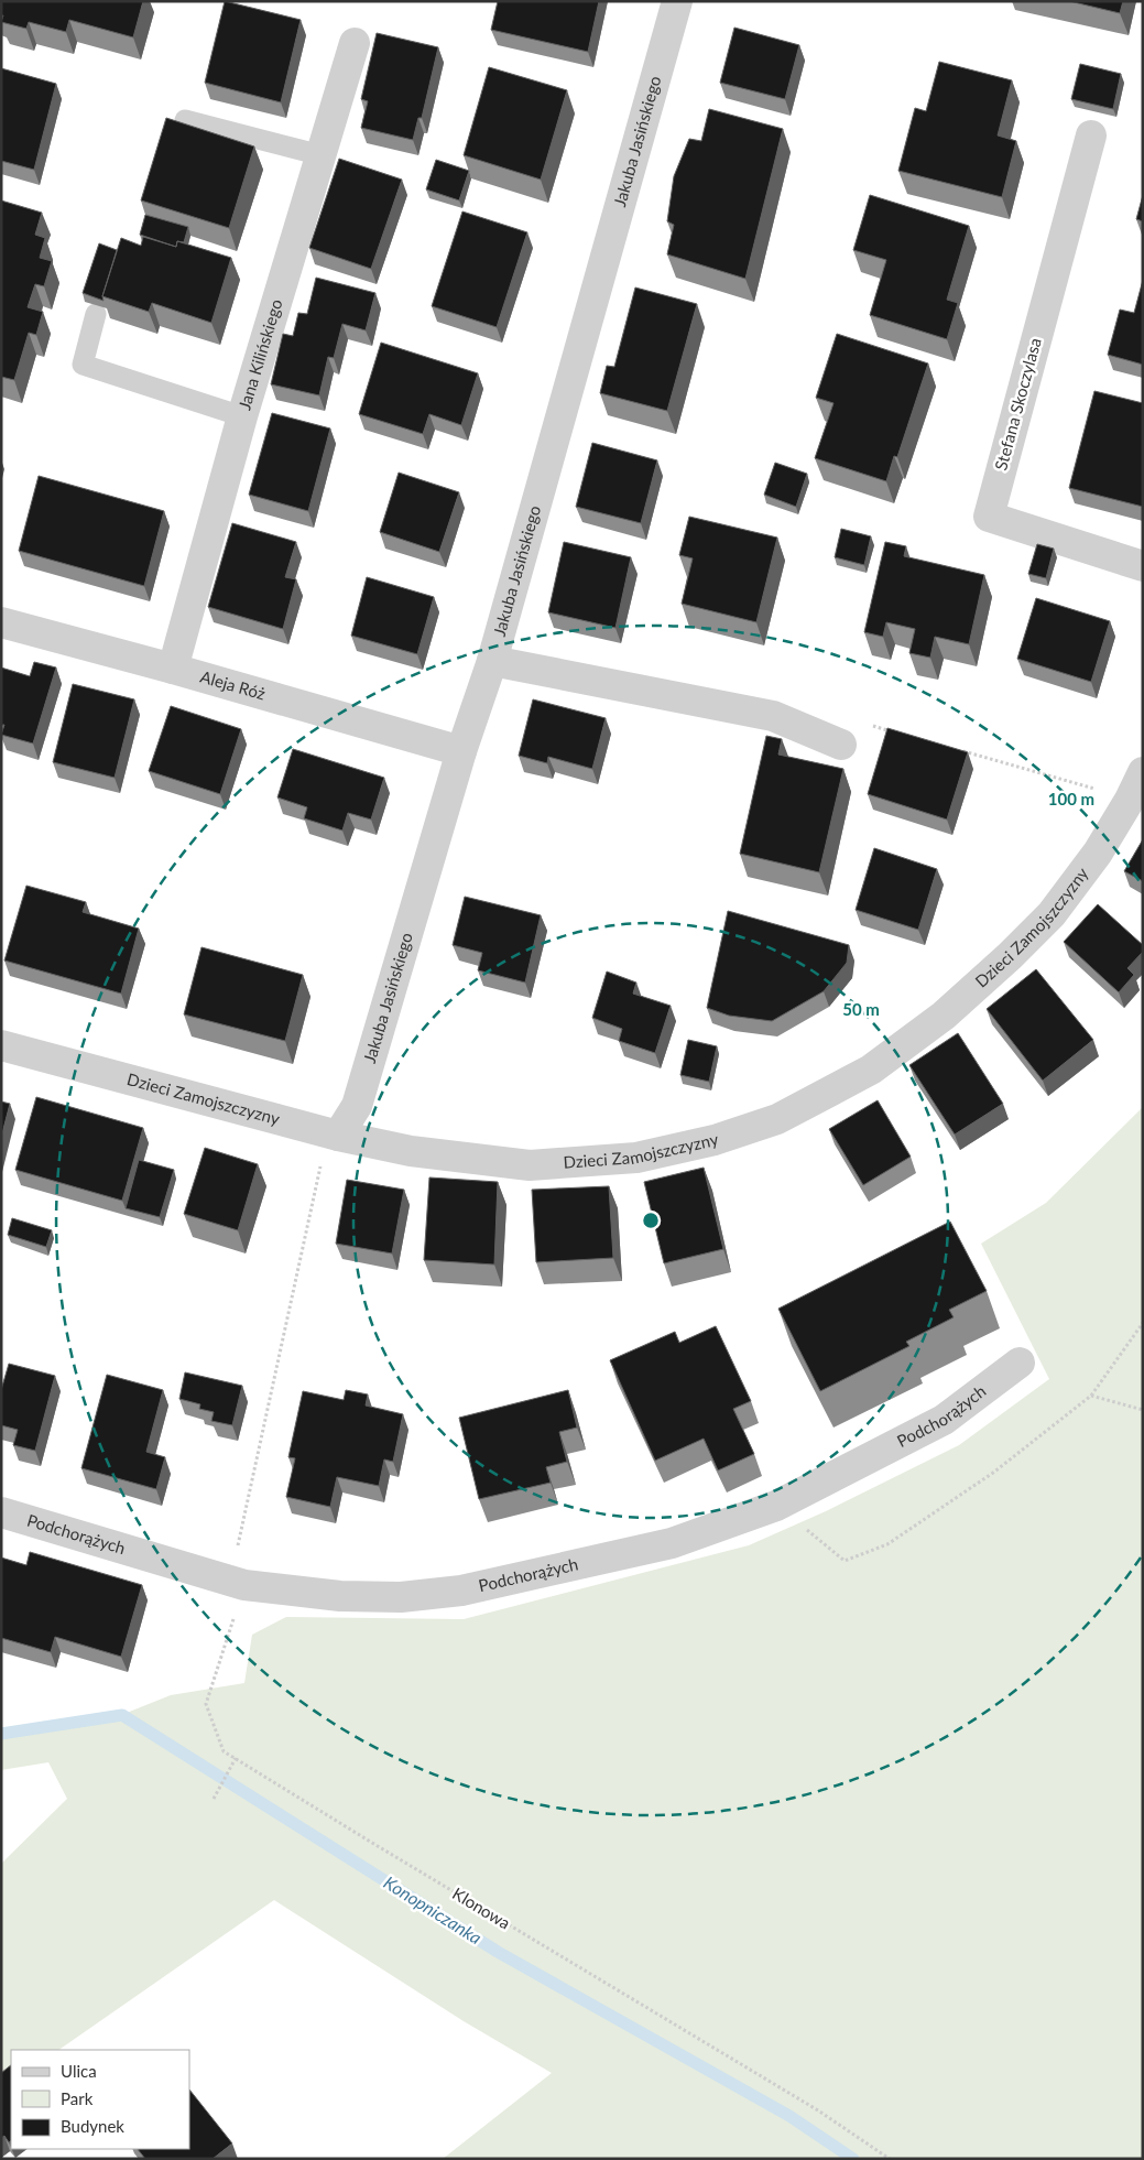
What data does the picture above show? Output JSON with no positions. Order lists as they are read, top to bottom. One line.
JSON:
{"streets":{"street":["Jakuba Jasińskiego","Jana Kilińskiego","Stefana Skoczylasa","Aleja Róż","Dzieci Zamojszczyzny","Podchorążych"],"path":["Klonowa"]},"crossings":[["Jakuba Jasińskiego","Aleja Róż"],["Jakuba Jasińskiego","Dzieci Zamojszczyzny"],["Jakuba Jasińskiego","Klonowa"],["Jana Kilińskiego","Aleja Róż"],["Dzieci Zamojszczyzny","Klonowa"],["Podchorążych","Klonowa"]],"water":["Konopniczanka"],"legend":["Ulica","Park","Budynek"],"rings":["100 m","50 m"]}
